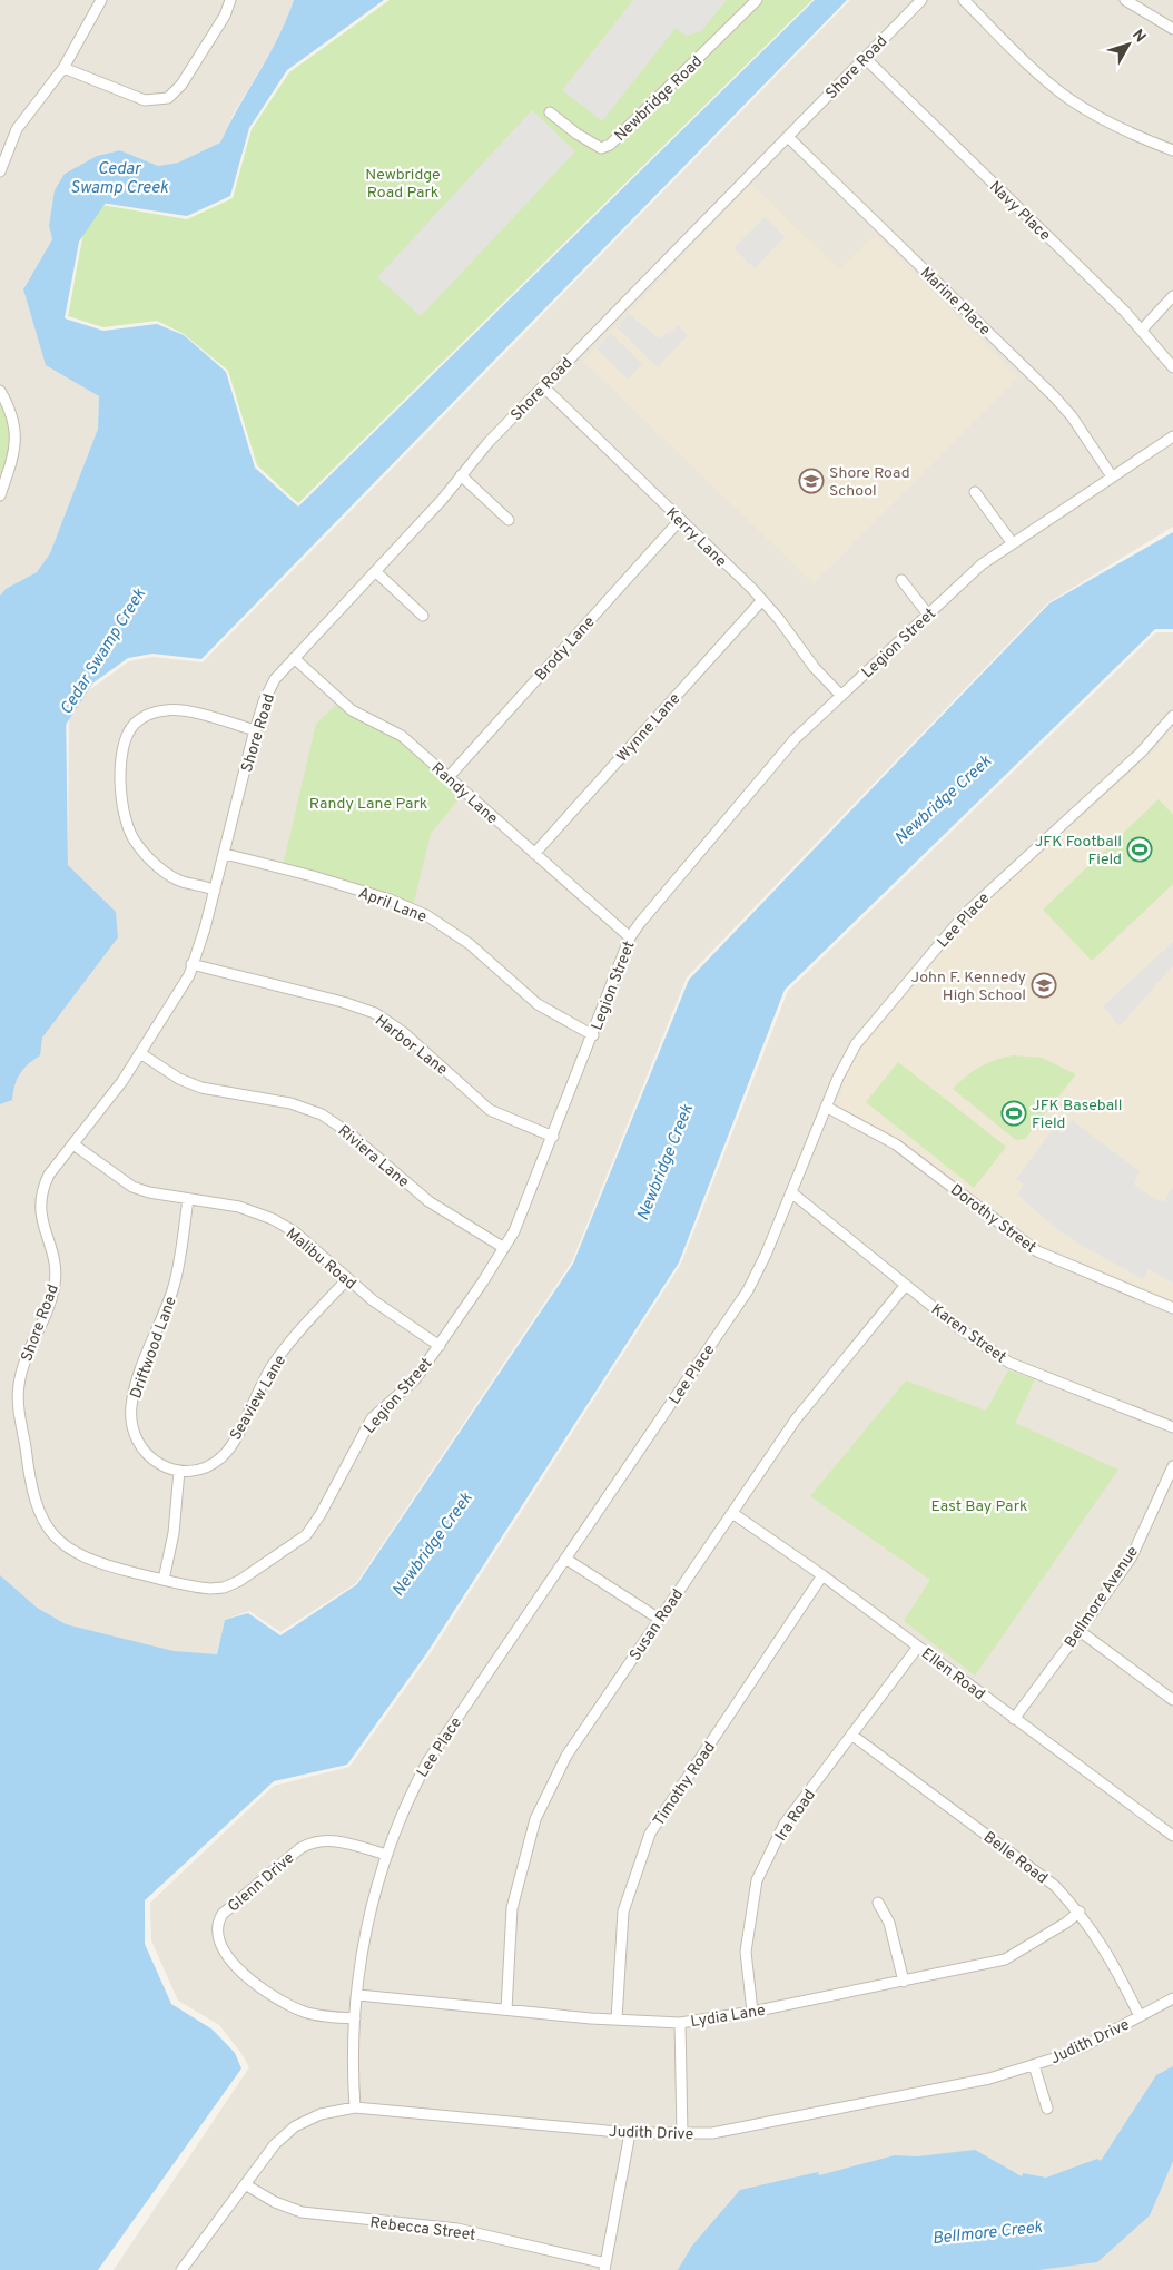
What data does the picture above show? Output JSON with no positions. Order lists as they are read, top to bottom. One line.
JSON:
{"streets":{"street":["Shore Road","Newbridge Road","Navy Place","Marine Place","Kerry Lane","Legion Street","Brody Lane","Wynne Lane","Randy Lane","April Lane","Lee Place","Harbor Lane","Riviera Lane","Dorothy Street","Malibu Road","Karen Street","Driftwood Lane","Seaview Lane","Bellmore Avenue","Susan Road","Ellen Road","Timothy Road","Ira Road","Belle Road","Glenn Drive","Lydia Lane","Judith Drive","Rebecca Street"]},"crossings":[["Shore Road","Navy Place"],["Shore Road","Marine Place"],["Shore Road","Kerry Lane"],["Shore Road","Legion Street"],["Shore Road","Randy Lane"],["Shore Road","April Lane"],["Shore Road","Harbor Lane"],["Shore Road","Riviera Lane"],["Shore Road","Malibu Road"],["Marine Place","Legion Street"],["Kerry Lane","Legion Street"],["Kerry Lane","Brody Lane"],["Kerry Lane","Wynne Lane"],["Legion Street","Randy Lane"],["Legion Street","April Lane"],["Legion Street","Harbor Lane"],["Legion Street","Riviera Lane"],["Legion Street","Malibu Road"],["Brody Lane","Randy Lane"],["Wynne Lane","Randy Lane"],["Lee Place","Dorothy Street"],["Lee Place","Karen Street"],["Lee Place","Glenn Drive"],["Lee Place","Lydia Lane"],["Lee Place","Judith Drive"],["Malibu Road","Driftwood Lane"],["Malibu Road","Seaview Lane"],["Karen Street","Susan Road"],["Driftwood Lane","Seaview Lane"],["Bellmore Avenue","Ellen Road"],["Susan Road","Ellen Road"],["Susan Road","Lydia Lane"],["Ellen Road","Timothy Road"],["Ellen Road","Ira Road"],["Timothy Road","Lydia Lane"],["Ira Road","Belle Road"],["Ira Road","Lydia Lane"],["Belle Road","Lydia Lane"],["Belle Road","Judith Drive"],["Judith Drive","Rebecca Street"]],"water":["Cedar Swamp Creek","Newbridge Creek","Bellmore Creek"],"parks":["Newbridge Road Park","Randy Lane Park","East Bay Park"],"places":{"school or university":["Shore Road School","John F. Kennedy High School"],"sports":["JFK Football Field","JFK Baseball Field"]},"north":"top right"}
